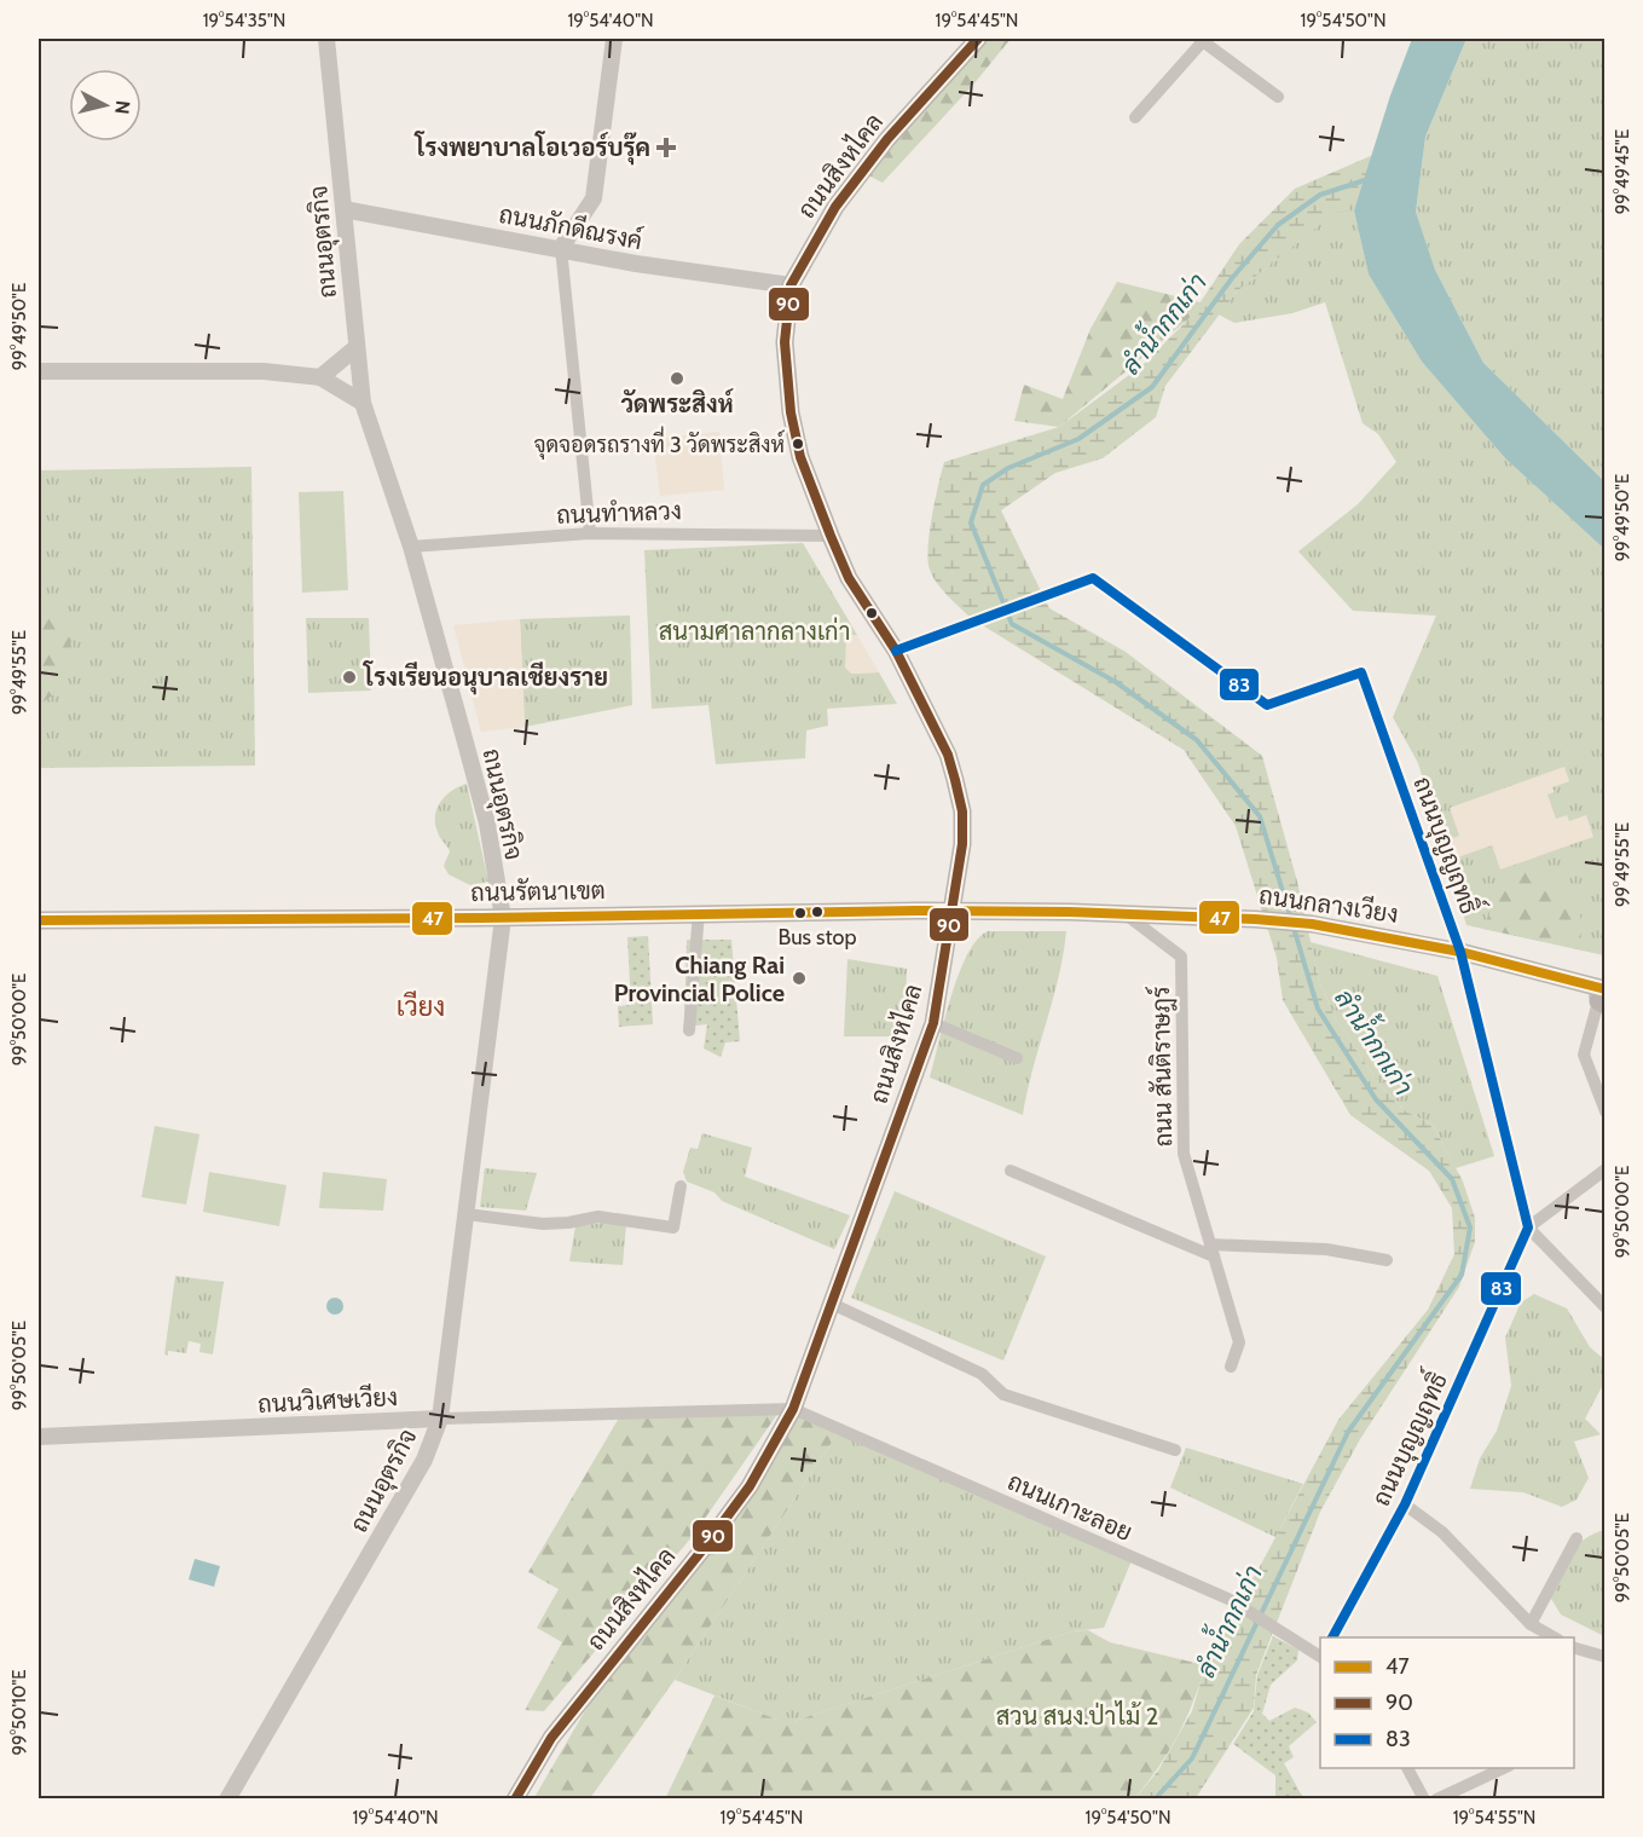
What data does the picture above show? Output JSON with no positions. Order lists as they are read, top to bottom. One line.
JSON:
{"streets":{"main road":["ถนนสิงหไคล","ถนนรัตนาเขต","ถนนกลางเวียง"],"street":["ถนนภักดีณรงค์","ถนนอุตรกิจ","ถนนทำหลวง","ถนนบุญญฤทธิ์","ถนน สันติราษฎร์","ถนนวิเศษเวียง","ถนนเกาะลอย"]},"crossings":[["ถนนสิงหไคล","ถนนภักดีณรงค์"],["ถนนสิงหไคล","ถนนทำหลวง"],["ถนนสิงหไคล","ถนนบุญญฤทธิ์"],["ถนนสิงหไคล","ถนนรัตนาเขต"],["ถนนสิงหไคล","ถนนกลางเวียง"],["ถนนสิงหไคล","ถนนวิเศษเวียง"],["ถนนสิงหไคล","ถนนเกาะลอย"],["ถนนภักดีณรงค์","ถนนอุตรกิจ"],["ถนนอุตรกิจ","ถนนทำหลวง"],["ถนนอุตรกิจ","ถนนรัตนาเขต"],["ถนนอุตรกิจ","ถนนวิเศษเวียง"],["ถนนบุญญฤทธิ์","ถนนกลางเวียง"],["ถนนรัตนาเขต","ถนนกลางเวียง"],["ถนนกลางเวียง","ถนน สันติราษฎร์"],["ถนนวิเศษเวียง","ถนนเกาะลอย"]],"districts":["เวียง"],"water":["ลำน้ำกกเก่า"],"parks":["สนามศาลากลางเก่า","สวน สนง.ป่าไม้ 2"],"places":{"health":["โรงพยาบาลโอเวอร์บรุ๊ค"],"other":["วัดพระสิงห์","จุดจอดรถรางที่ 3 วัดพระสิงห์","โรงเรียนอนุบาลเชียงราย","Bus stop","Chiang Rai Provincial Police"]},"lines":["transit line 90","transit line 83","transit line 47"],"legend":["47","90","83"],"north":"right","coordinates":["19°54'35\"N","19°54'40\"N","19°54'45\"N","19°54'50\"N","99°49'45\"E","99°49'50\"E","99°49'55\"E","99°50'00\"E","99°50'05\"E","99°50'10\"E","19°54'55\"N"]}
